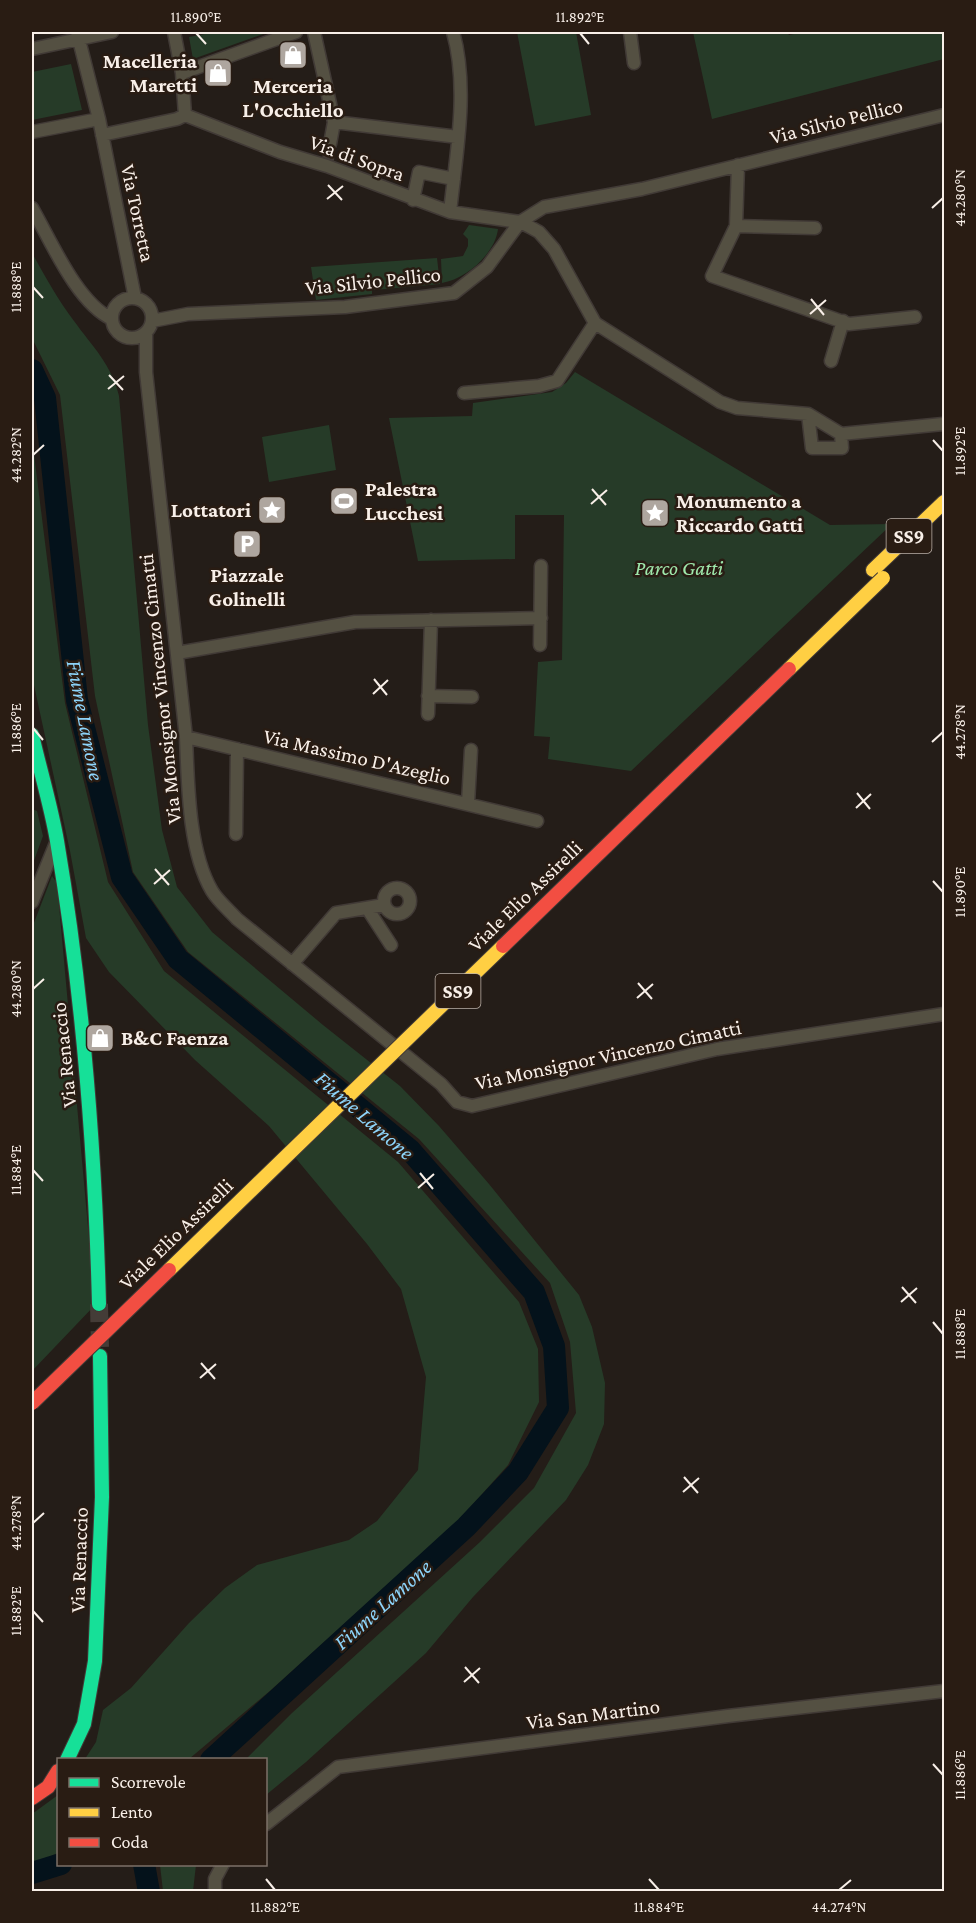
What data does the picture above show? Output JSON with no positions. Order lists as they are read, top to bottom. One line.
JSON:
{"streets":{"main road":["SS9","Viale Elio Assirelli","Via Renaccio"],"street":["Via Silvio Pellico","Via di Sopra","Via Torretta","Via Monsignor Vincenzo Cimatti","Via Massimo D'Azeglio","Via San Martino"]},"crossings":[["Via Silvio Pellico","Via di Sopra"],["Via Silvio Pellico","Via Torretta"],["Via Silvio Pellico","Via Monsignor Vincenzo Cimatti"],["Via Torretta","Via Monsignor Vincenzo Cimatti"],["Via Monsignor Vincenzo Cimatti","Via Massimo D'Azeglio"]],"water":["Fiume Lamone"],"parks":["Parco Gatti"],"places":{"shop":["Merceria L'Occhiello","Macelleria Maretti","B&C Faenza"],"sports":["Palestra Lucchesi"],"place":["Lottatori","Monumento a Riccardo Gatti"],"parking":["Piazzale Golinelli"]},"legend":["Scorrevole","Lento","Coda"],"coordinates":["11.890°E","11.892°E","44.280°N","11.888°E","44.282°N","11.886°E","44.278°N","11.884°E","11.882°E","44.274°N"]}
